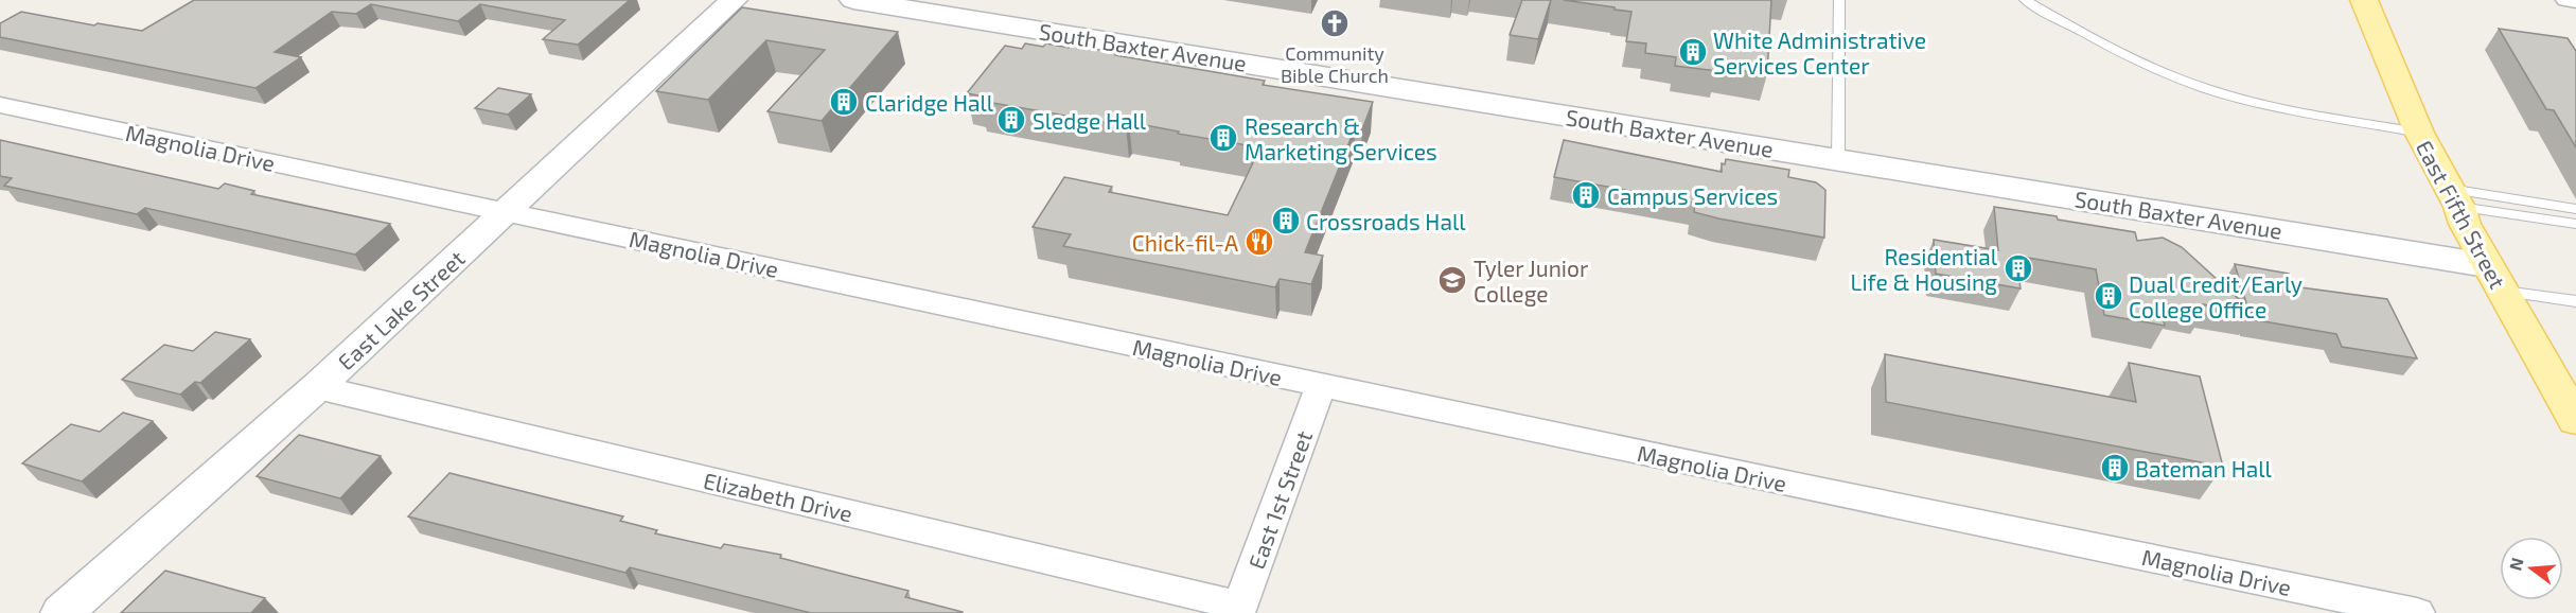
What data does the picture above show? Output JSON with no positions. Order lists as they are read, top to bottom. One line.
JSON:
{"streets":{"main road":["East Fifth Street"],"street":["South Baxter Avenue","Magnolia Drive","East Lake Street","Elizabeth Drive","East 1st Street"]},"crossings":[["South Baxter Avenue","East Fifth Street"],["Magnolia Drive","East Lake Street"],["Magnolia Drive","East 1st Street"],["East Lake Street","Elizabeth Drive"],["Elizabeth Drive","East 1st Street"]],"places":{"church":["Community Bible Church"],"building":["White Administrative Services Center","Claridge Hall","Sledge Hall","Research & Marketing Services","Campus Services","Crossroads Hall","Residential Life & Housing","Dual Credit/Early College Office","Bateman Hall"],"restaurant":["Chick-fil-A"],"school or university":["Tyler Junior College"]},"north":"left"}
